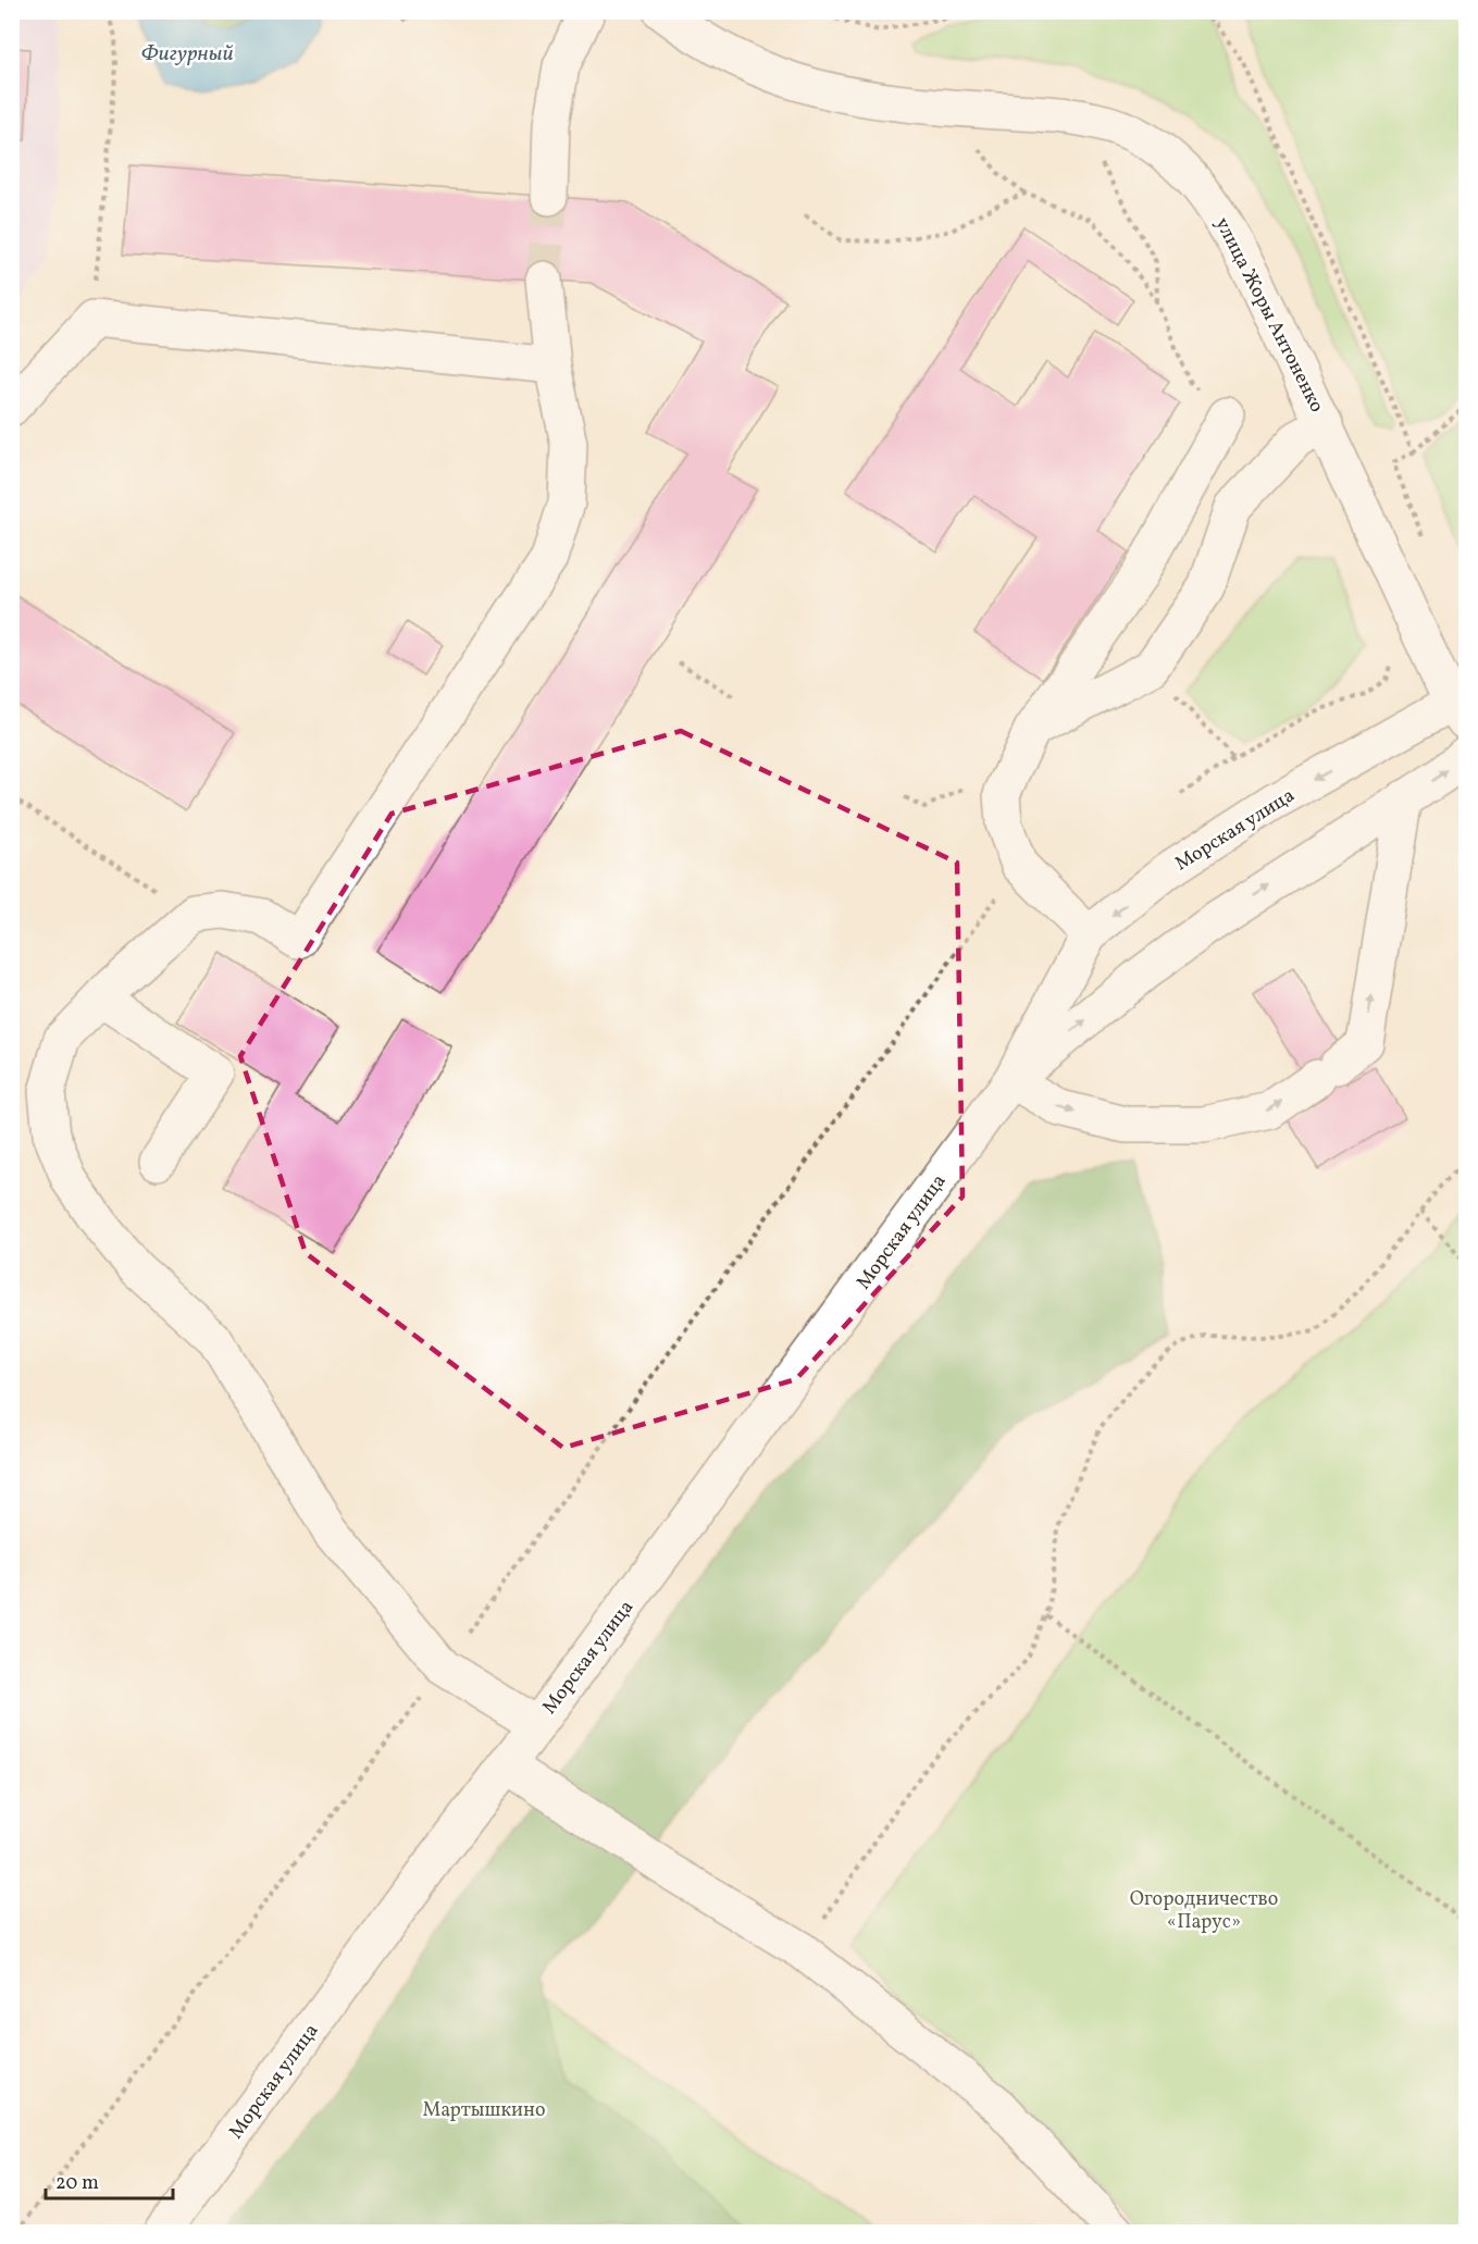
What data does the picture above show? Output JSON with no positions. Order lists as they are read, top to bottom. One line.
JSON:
{"streets":{"main road":["улица Жоры Антоненко","Морская улица"]},"crossings":[["улица Жоры Антоненко","Морская улица"]],"water":["Фигурный"],"parks":["Огородничество «Парус»","Мартышкино"],"scale_bar":"20 m"}
